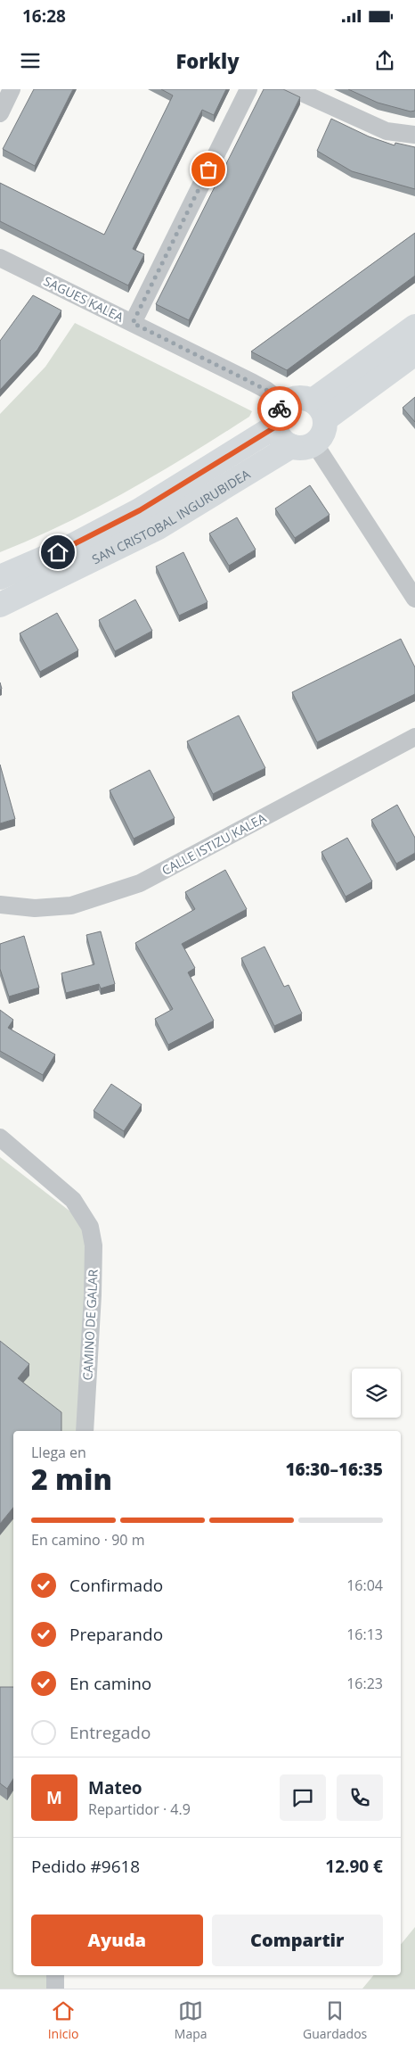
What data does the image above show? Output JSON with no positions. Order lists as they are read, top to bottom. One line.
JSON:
{"streets":{"street":["SAGUES KALEA","SAN CRISTOBAL INGURUBIDEA","CALLE ISTIZU KALEA","CAMINO DE GALAR"]},"crossings":[["SAGUES KALEA","SAN CRISTOBAL INGURUBIDEA"]],"page":{"status":"16:28","header":"Forkly","heading":["2 min","Llega en","16:30–16:35"],"panel":["Mateo","Repartidor · 4.9","Pedido #9618","12.90 €"],"bar":"En camino · 90 m","list":[["Confirmado","16:04"],["Preparando","16:13"],["En camino","16:23"],"Entregado"],"round":"M","buttons":["Ayuda","Compartir"],"tabs":["Inicio","Mapa","Guardados"]}}
